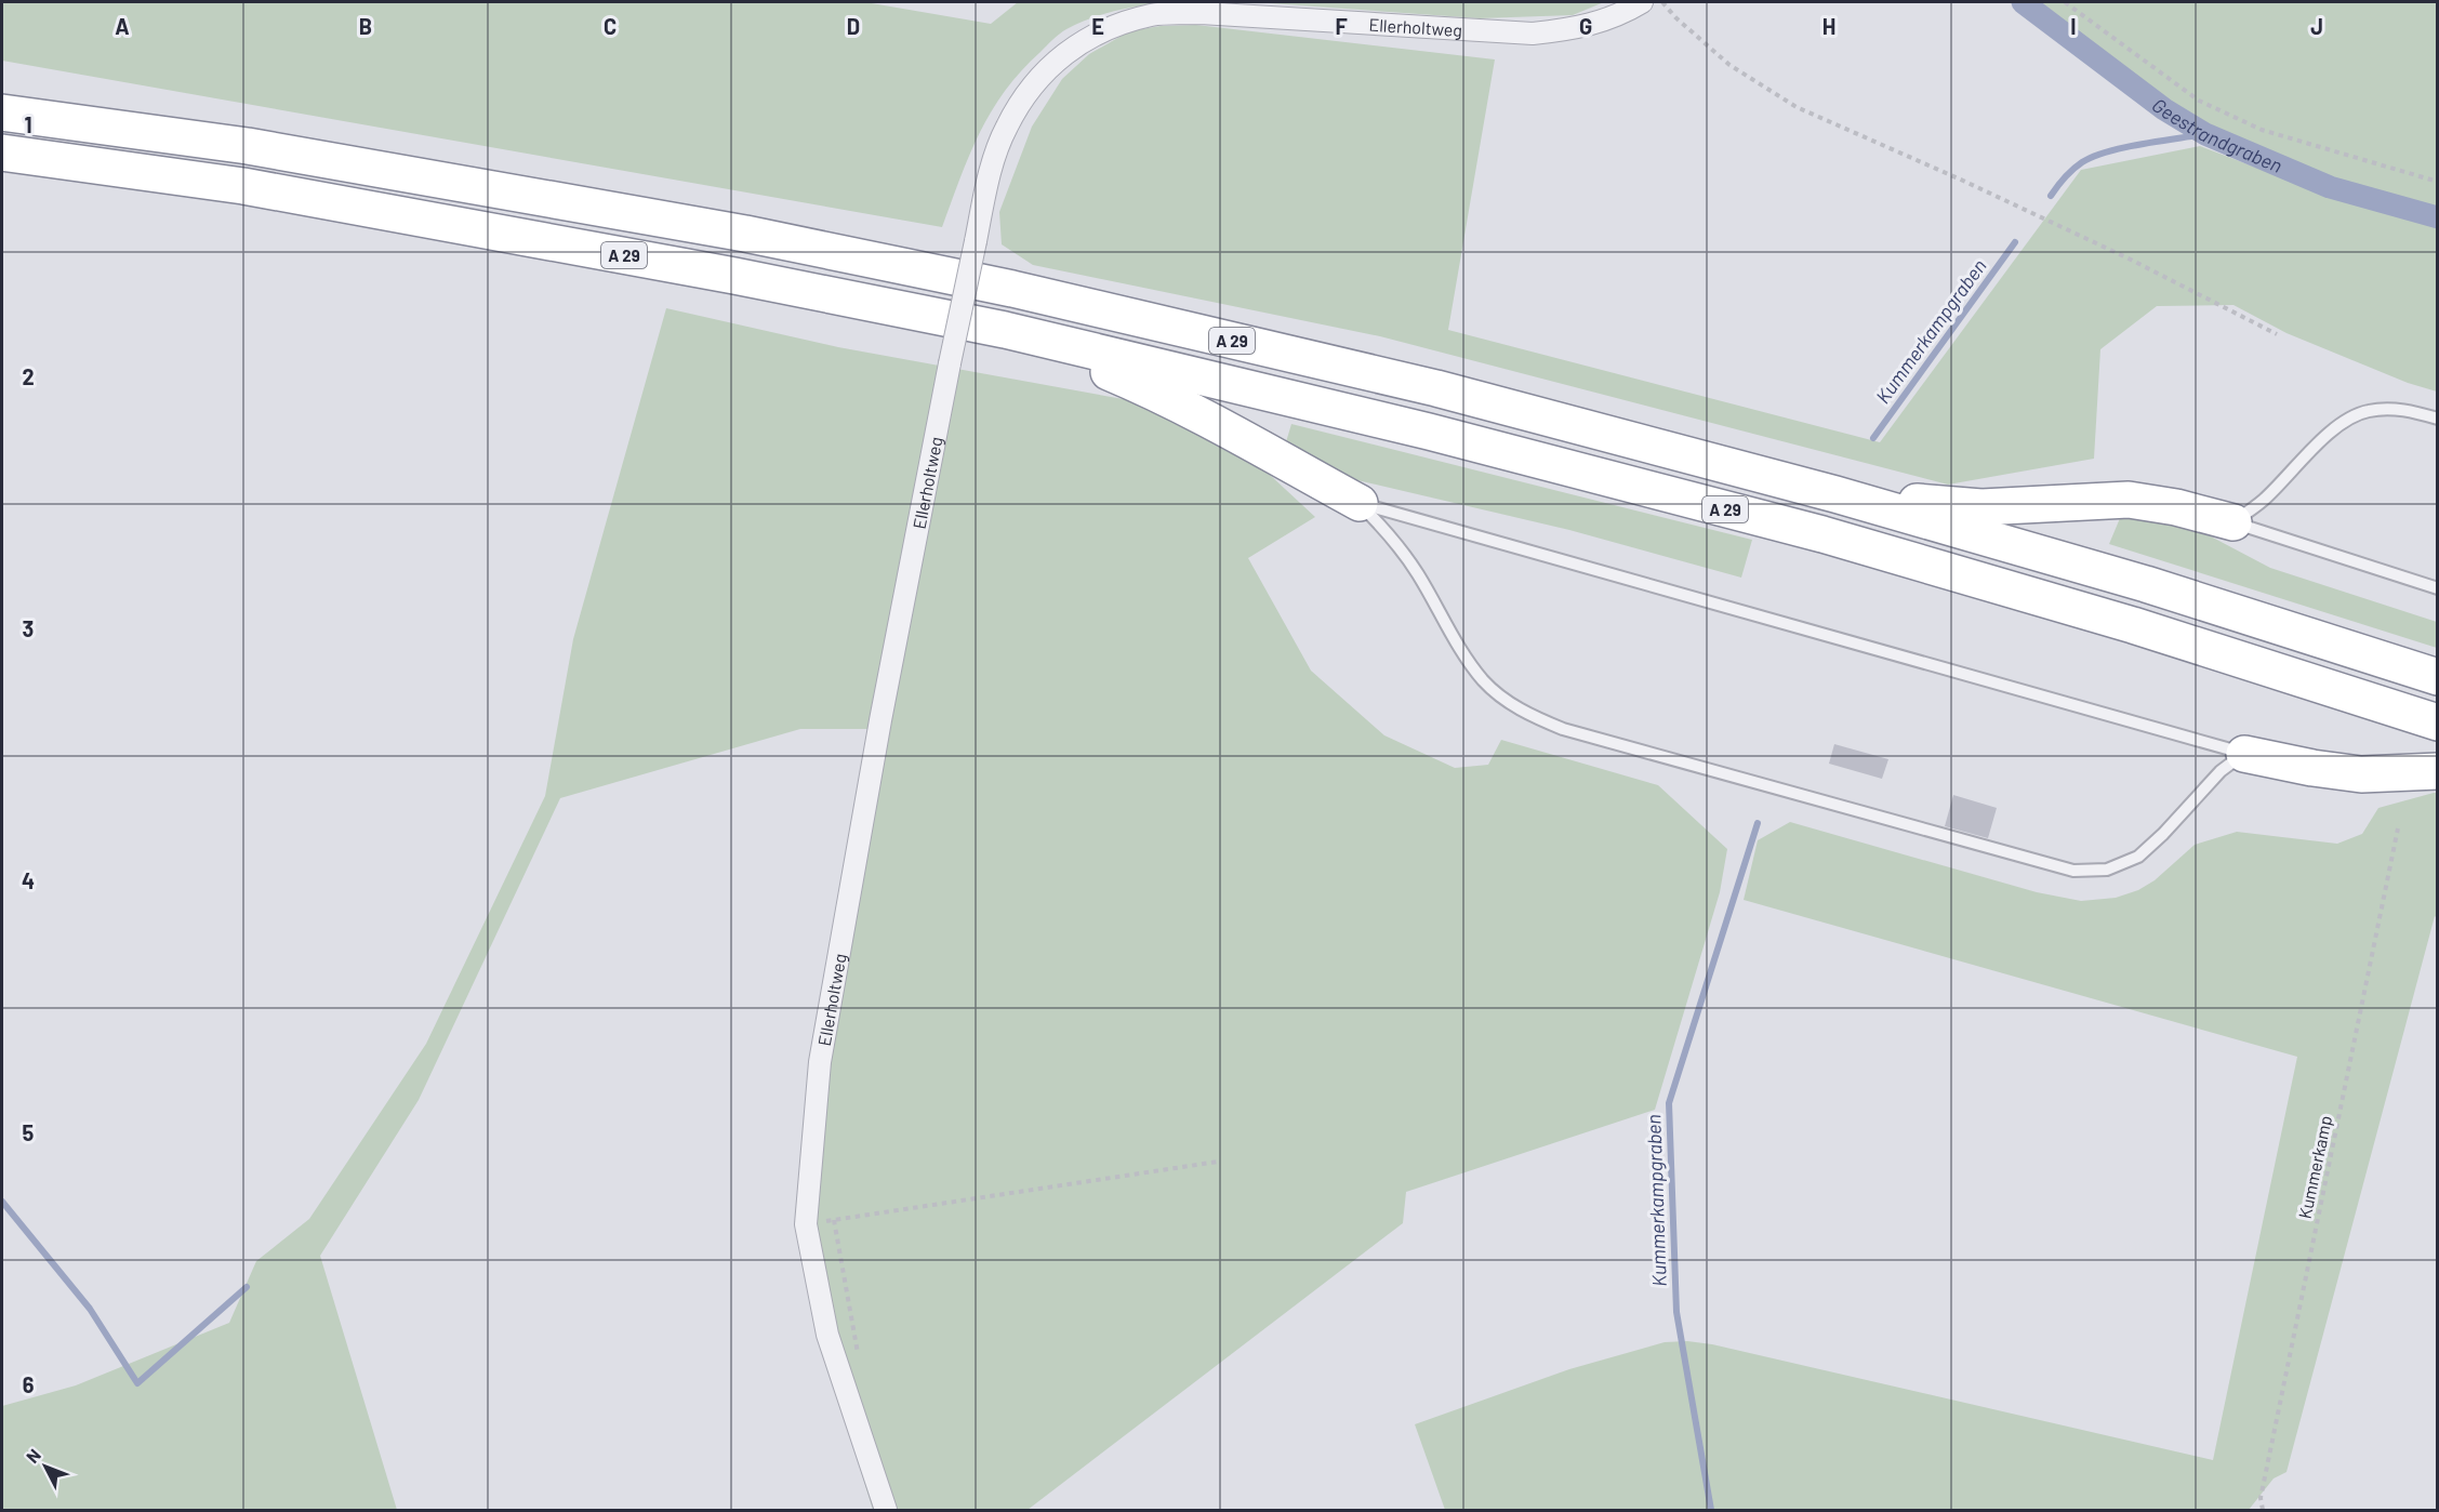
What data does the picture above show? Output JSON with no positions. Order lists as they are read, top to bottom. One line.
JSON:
{"streets":{"highway":["A 29"],"street":["Ellerholtweg"],"path":["Kummerkamp"]},"water":["Geestrandgraben","Kummerkampgraben"],"north":"top left","grid":{"columns":["A","B","C","D","E","F","G","H","I","J"],"rows":["1","2","3","4","5","6"]}}
